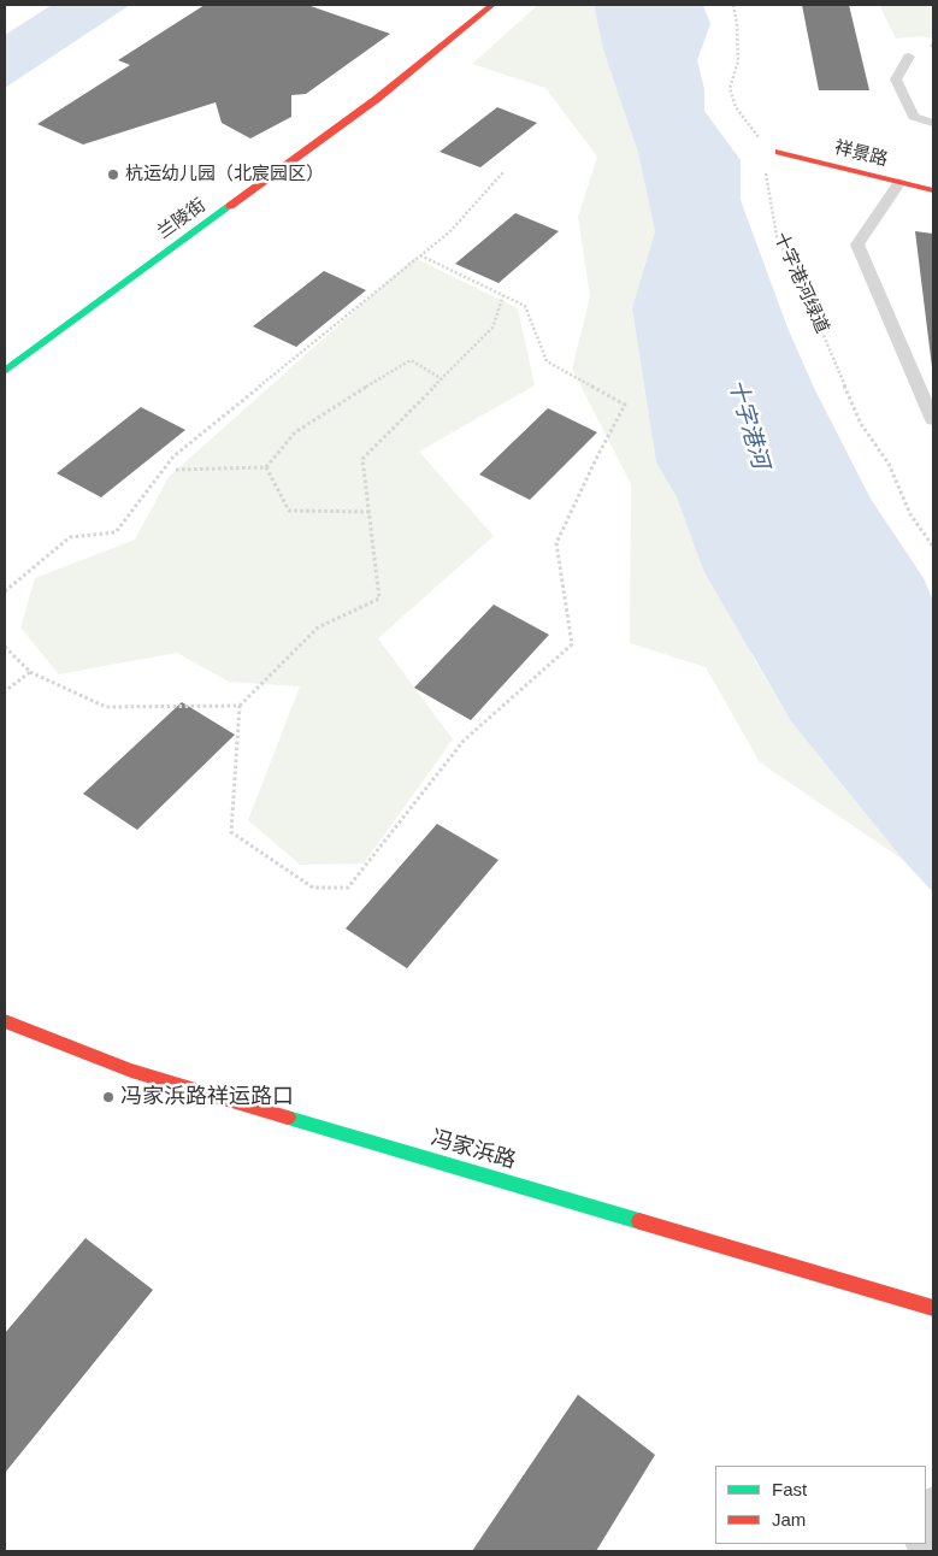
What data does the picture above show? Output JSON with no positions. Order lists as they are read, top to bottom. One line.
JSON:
{"streets":{"street":["祥景路","兰陵街","冯家浜路"],"path":["十字港河绿道"]},"water":["十字港河"],"places":["杭运幼儿园（北宸园区）","冯家浜路祥运路口"],"legend":["Fast","Jam"]}
